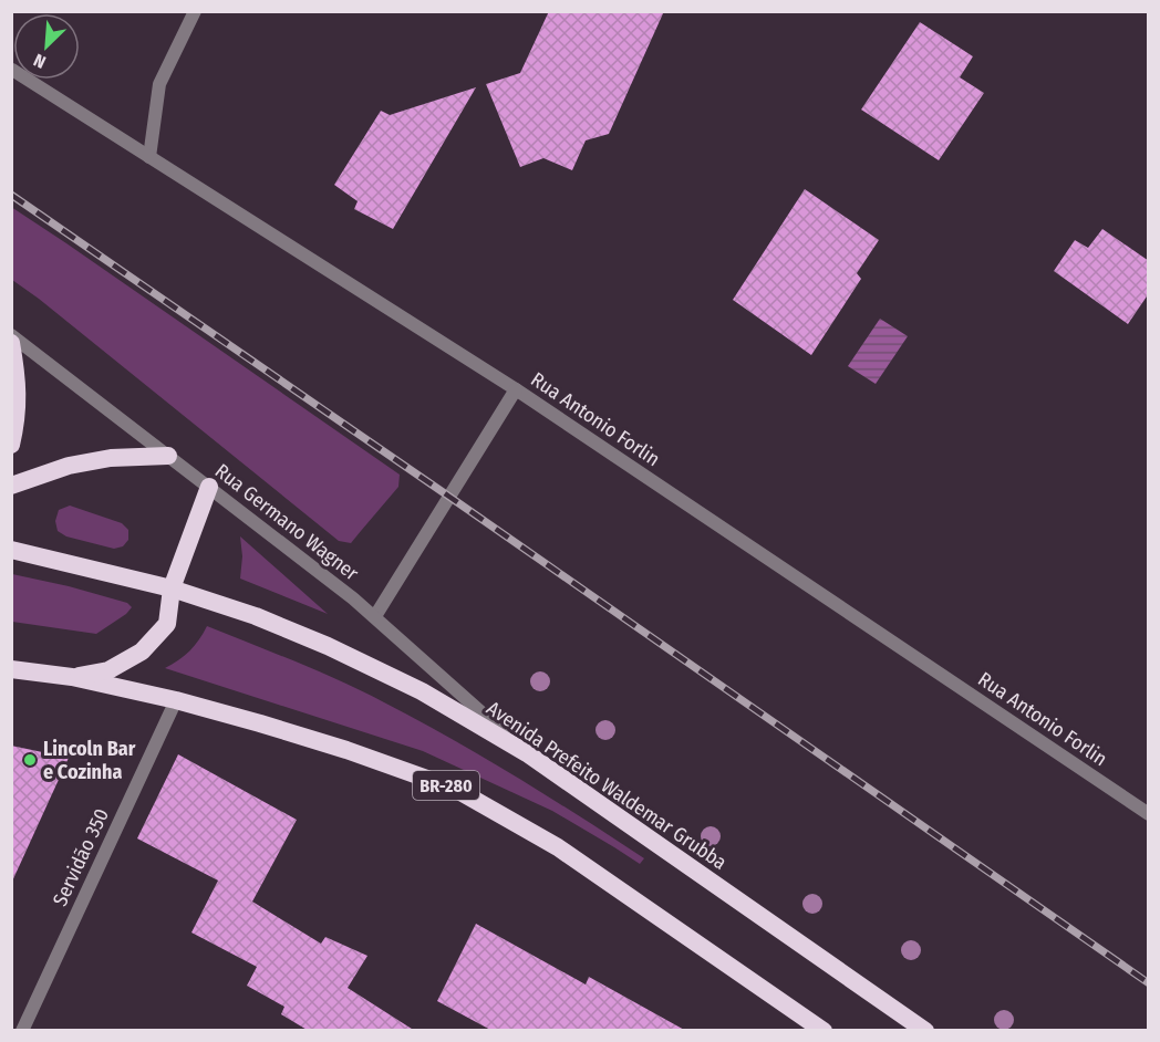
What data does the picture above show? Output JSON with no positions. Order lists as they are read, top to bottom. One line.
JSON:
{"streets":{"highway":["BR-280","Avenida Prefeito Waldemar Grubba"],"street":["Rua Antonio Forlin","Rua Germano Wagner","Servidão 350"]},"crossings":[["Rua Germano Wagner","Avenida Prefeito Waldemar Grubba"],["BR-280","Servidão 350"]],"places":["Lincoln Bar e Cozinha"],"north":"bottom left"}
